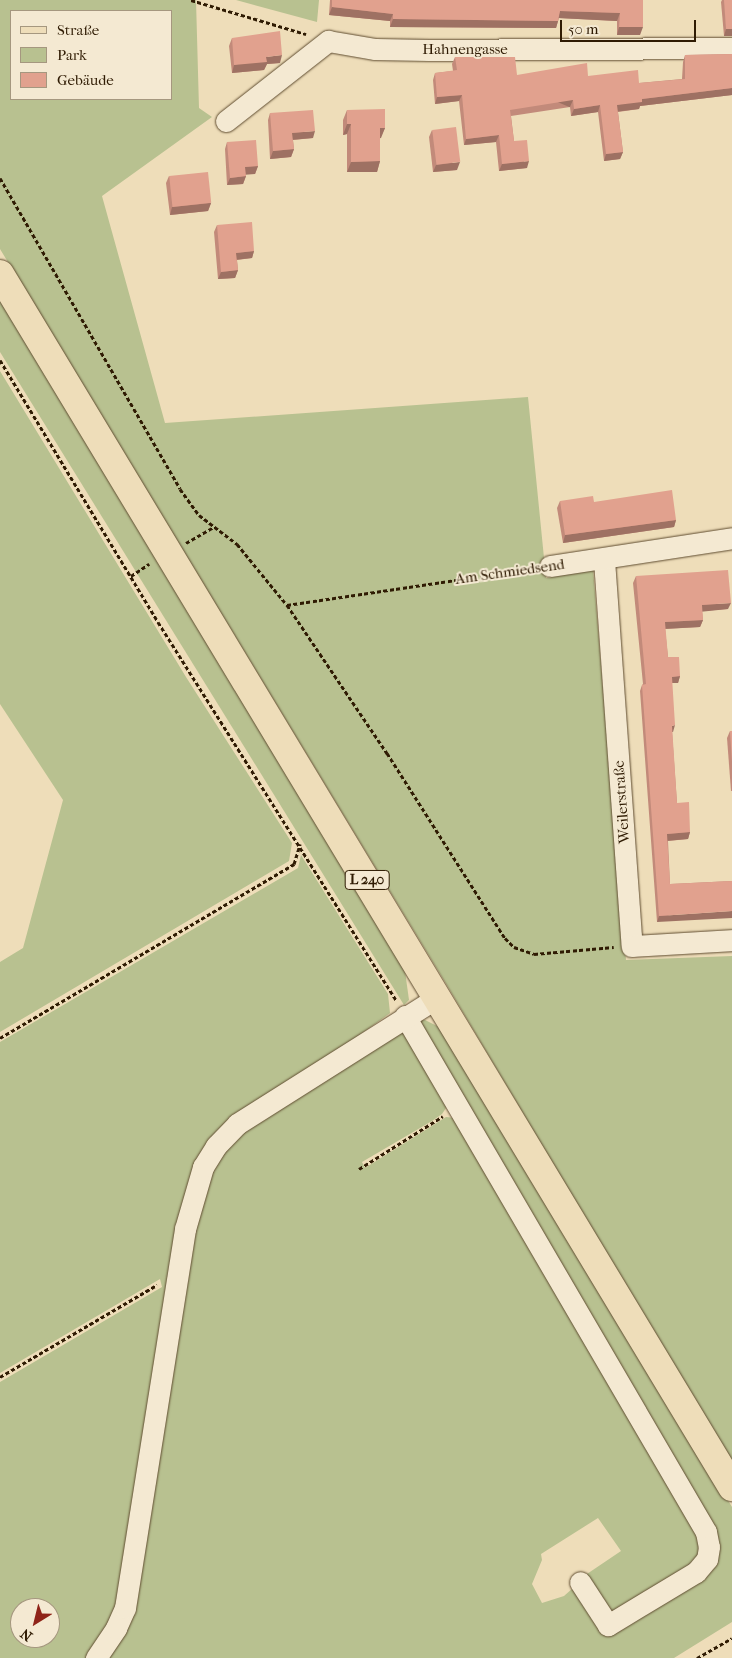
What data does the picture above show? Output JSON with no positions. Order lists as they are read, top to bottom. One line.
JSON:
{"streets":{"main road":["L 240"],"street":["Hahnengasse","Am Schmiedsend","Weilerstraße"]},"crossings":[["Am Schmiedsend","Weilerstraße"]],"legend":["Straße","Park","Gebäude"],"scale_bar":"50 m","north":"bottom left"}
